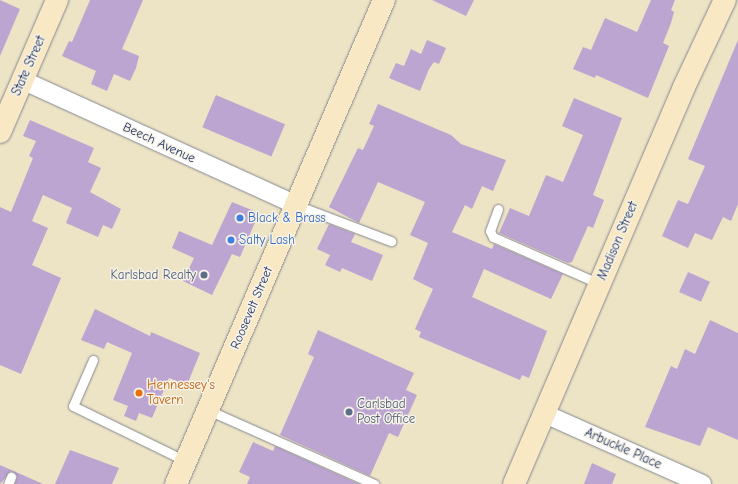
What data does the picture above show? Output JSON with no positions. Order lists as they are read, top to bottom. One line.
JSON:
{"streets":{"street":["State Street","Beech Avenue","Madison Street","Roosevelt Street","Arbuckle Place"]},"crossings":[["State Street","Beech Avenue"],["Beech Avenue","Roosevelt Street"],["Madison Street","Arbuckle Place"]],"places":["Black & Brass","Salty Lash","Karlsbad Realty","Hennessey's Tavern","Carlsbad Post Office"]}
